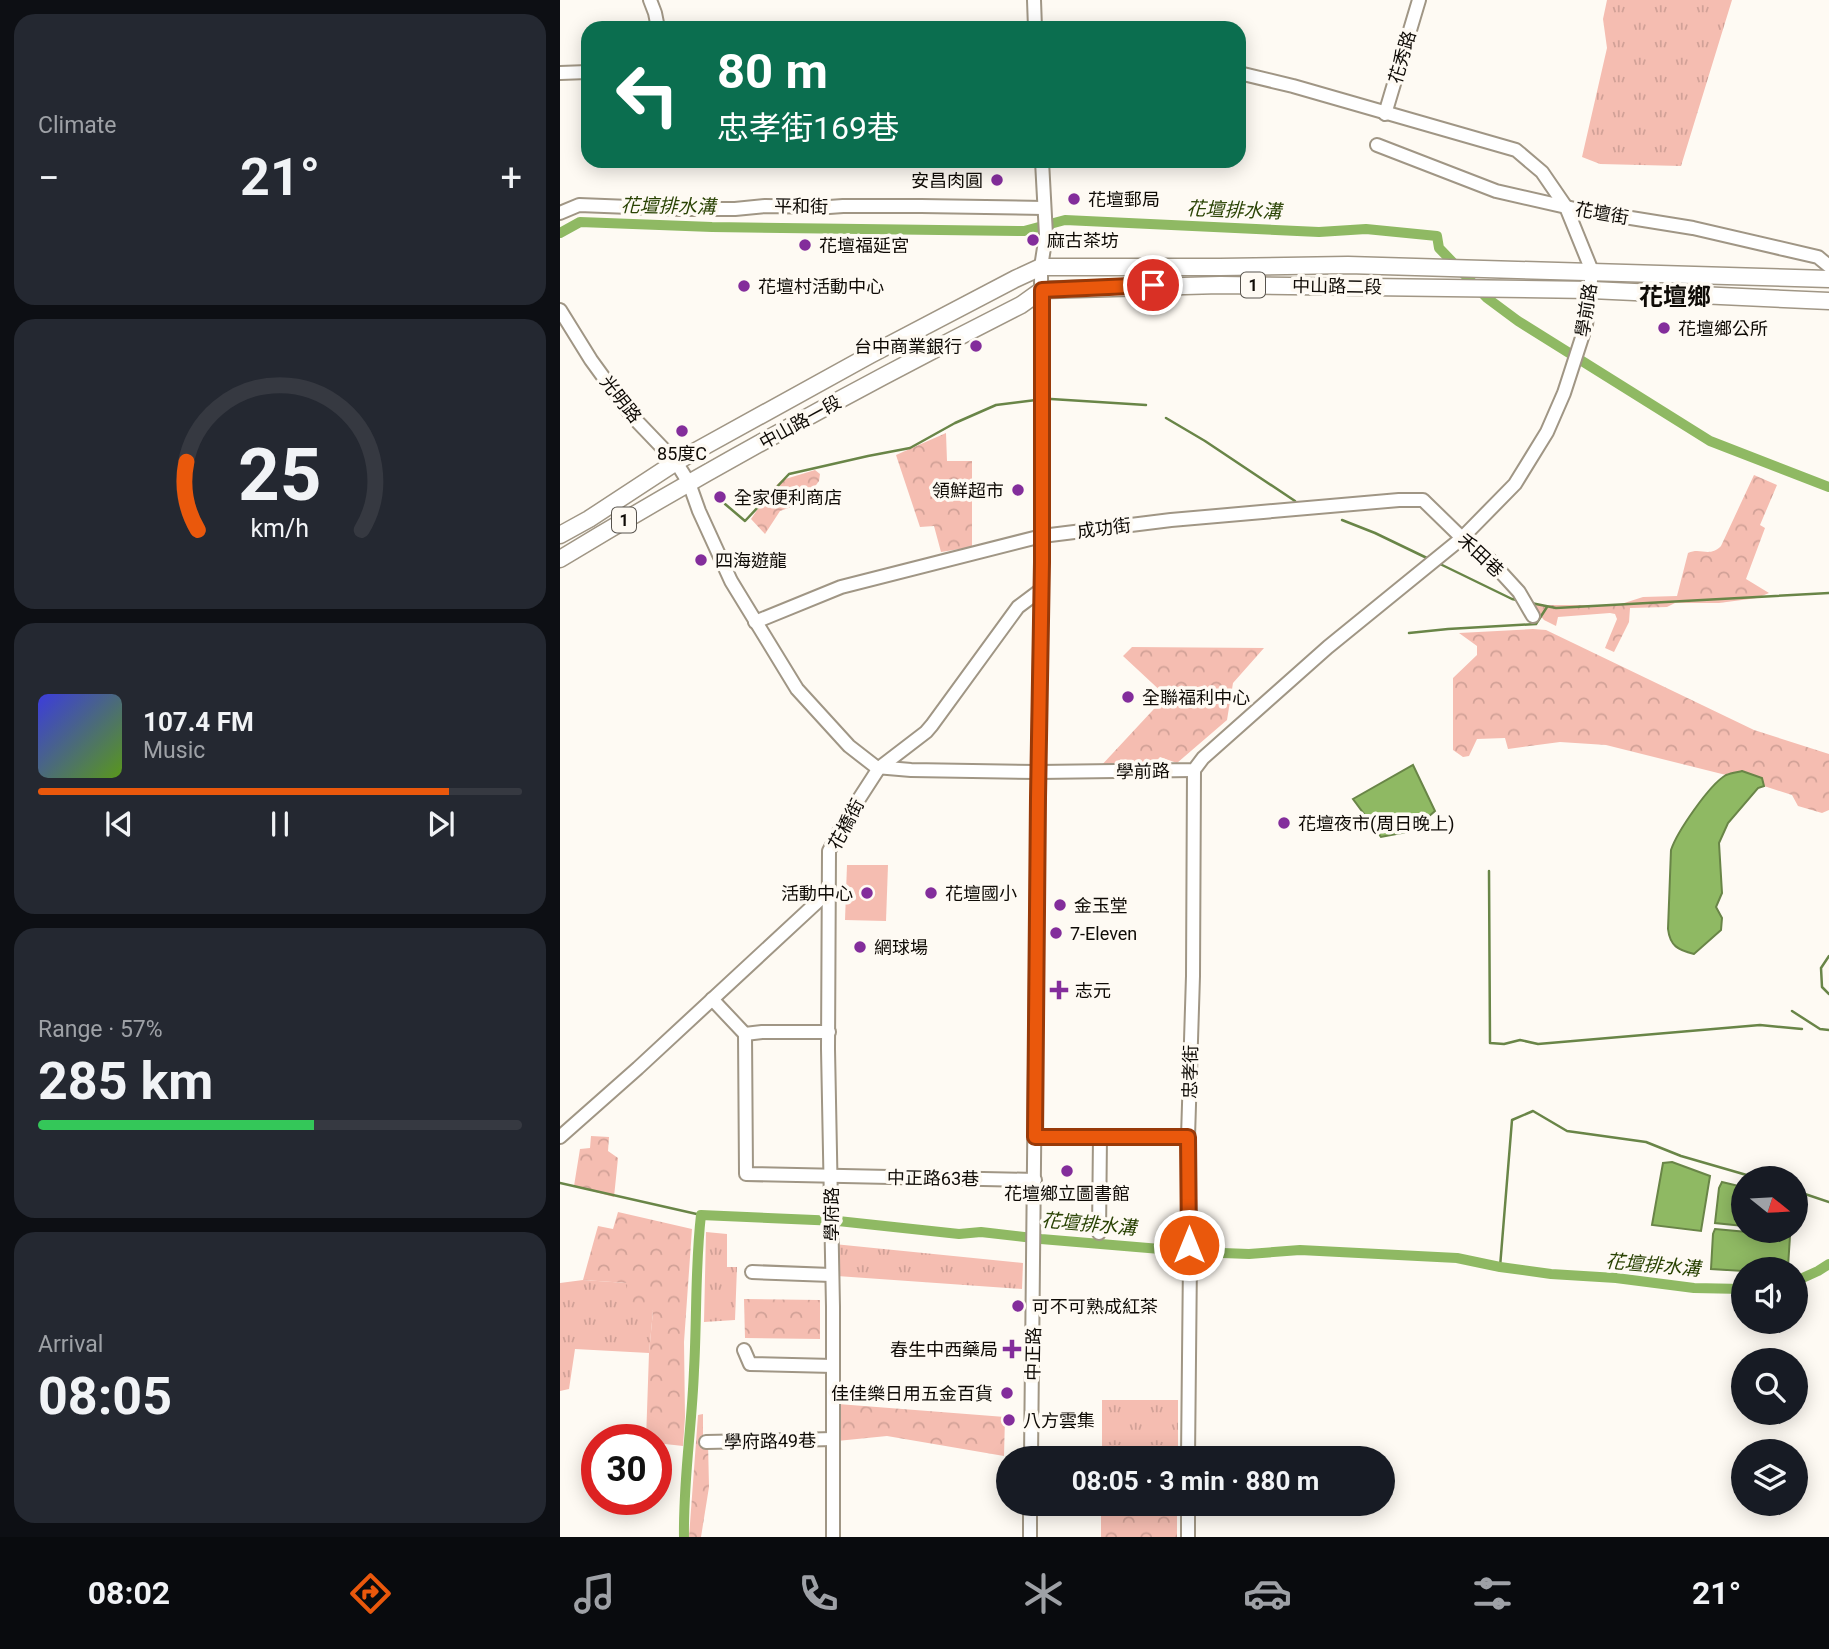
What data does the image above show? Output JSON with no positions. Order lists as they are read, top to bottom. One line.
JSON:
{"streets":{"main road":["1","中山路二段","中山路一段"],"street":["花秀路","平和街","花壇街","學前路","光明路","成功街","禾田巷","花橋街","忠孝街","中正路63巷","學府路","中正路","學府路49巷"]},"crossings":[["1","中山路二段"],["1","學前路"],["中山路二段","學前路"],["中山路二段","中山路一段"],["學前路","禾田巷"],["學前路","花橋街"],["學前路","忠孝街"],["光明路","中山路一段"],["成功街","禾田巷"],["花橋街","學府路"],["中正路63巷","學府路"],["中正路63巷","中正路"],["學府路","學府路49巷"]],"districts":["花壇鄉"],"water":["花壇排水溝"],"places":{"other":["安昌肉圓","花壇郵局","麻古茶坊","花壇福延宮","花壇村活動中心","花壇鄉公所","台中商業銀行","85度C","領鮮超市","全家便利商店","四海遊龍","全聯福利中心","花壇夜市(周日晚上)","活動中心","花壇國小","金玉堂","7-Eleven","網球場","花壇鄉立圖書館","可不可熟成紅茶","佳佳樂日用五金百貨","八方雲集"],"health":["志元","春生中西藥局"]},"north":"right","page":{"tile":["Climate",["Range · 57%","285 km"],["Arrival","08:05"]],"turn":["80 m","忠孝街169巷"],"heat":["−","21°","+"],"song":["107.4 FM","Music"],"limit":"30","trip":"08:05 · 3 min · 880 m","tabs":["08:02","21°"],"gauge":["25","km/h"]}}
